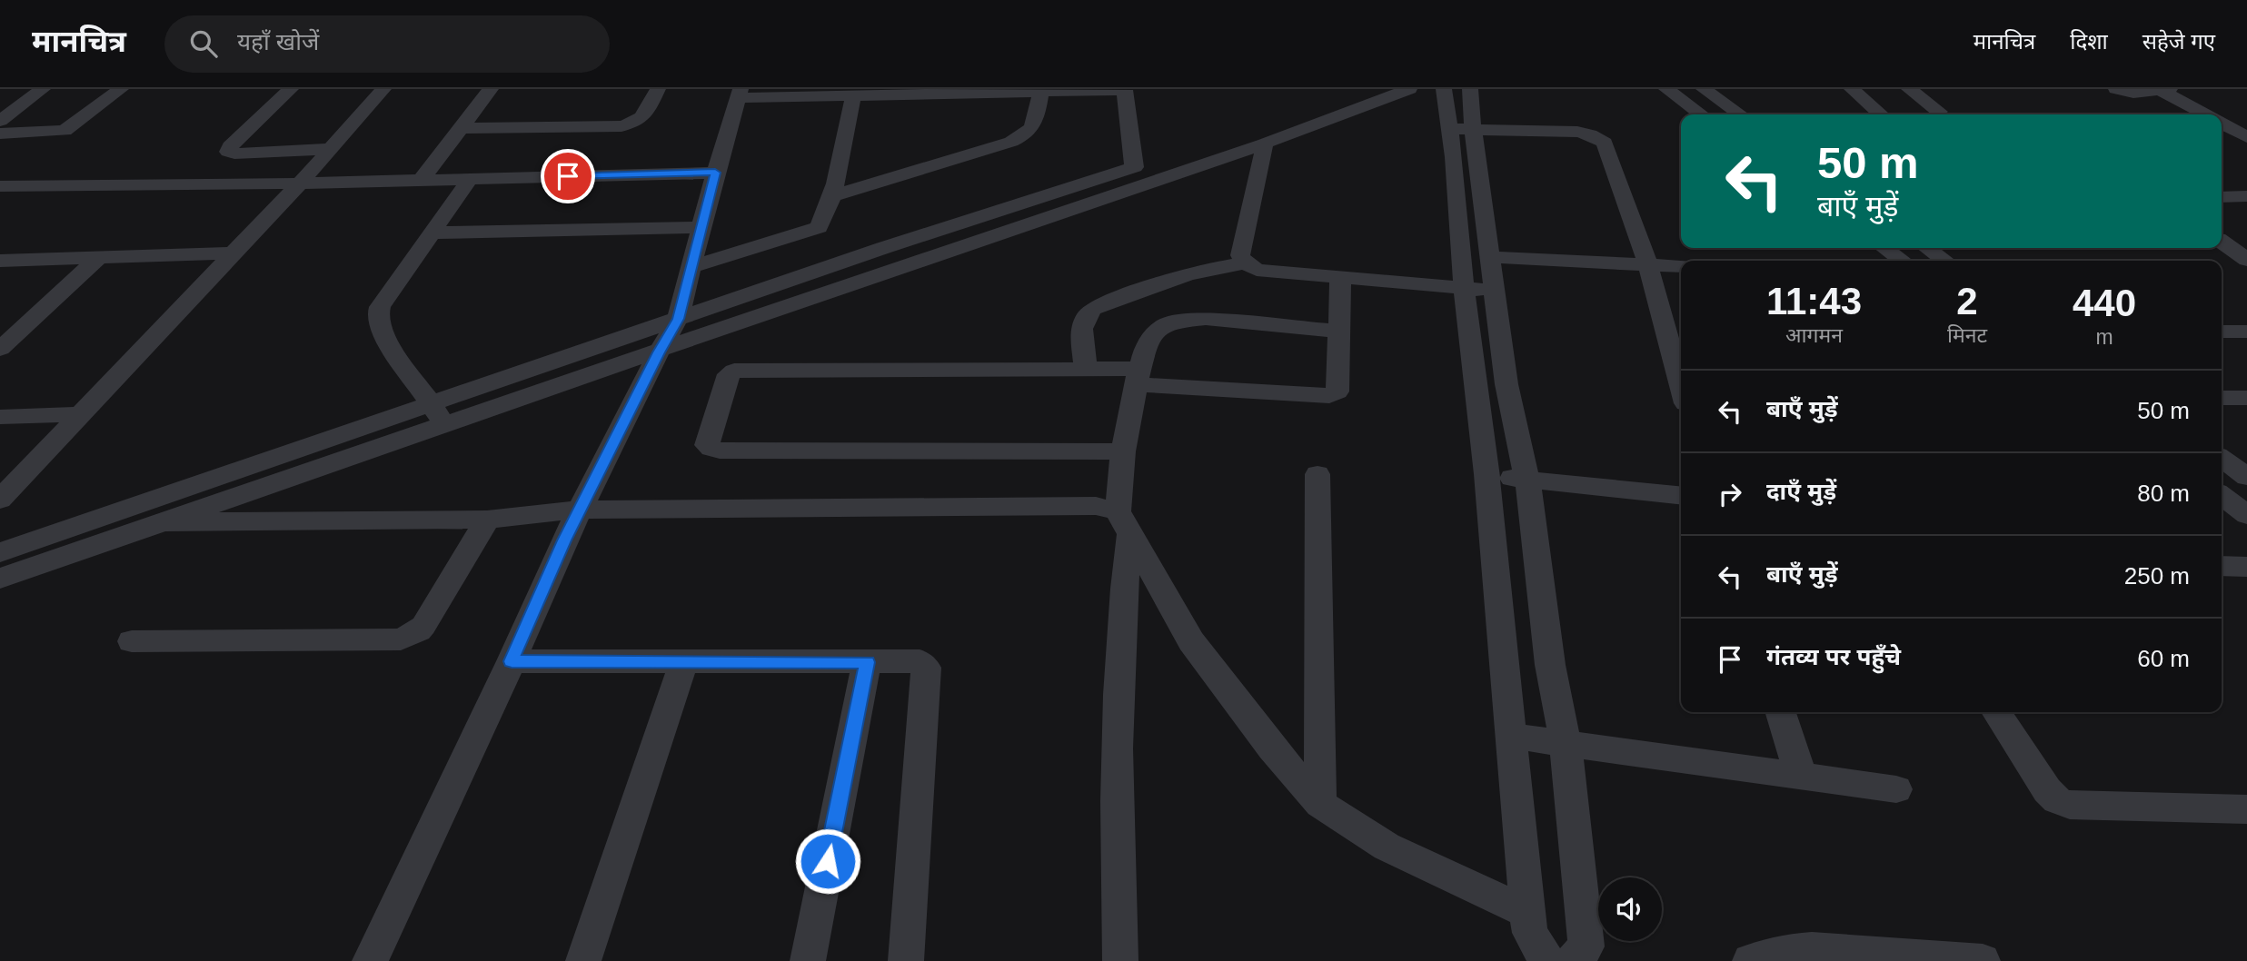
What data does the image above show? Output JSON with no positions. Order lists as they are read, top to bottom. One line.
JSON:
{"page":{"header":"मानचित्र","search":"यहाँ खोजें","nav":["मानचित्र","दिशा","सहेजे गए"],"turn":["50 m","बाएँ मुड़ें"],"eta":["11:43","आगमन","2","मिनट","440","m"],"list":[{"name":"बाएँ मुड़ें","value":"50 m"},{"name":"दाएँ मुड़ें","value":"80 m"},{"name":"बाएँ मुड़ें","value":"250 m"},{"name":"गंतव्य पर पहुँचे","value":"60 m"}]}}
